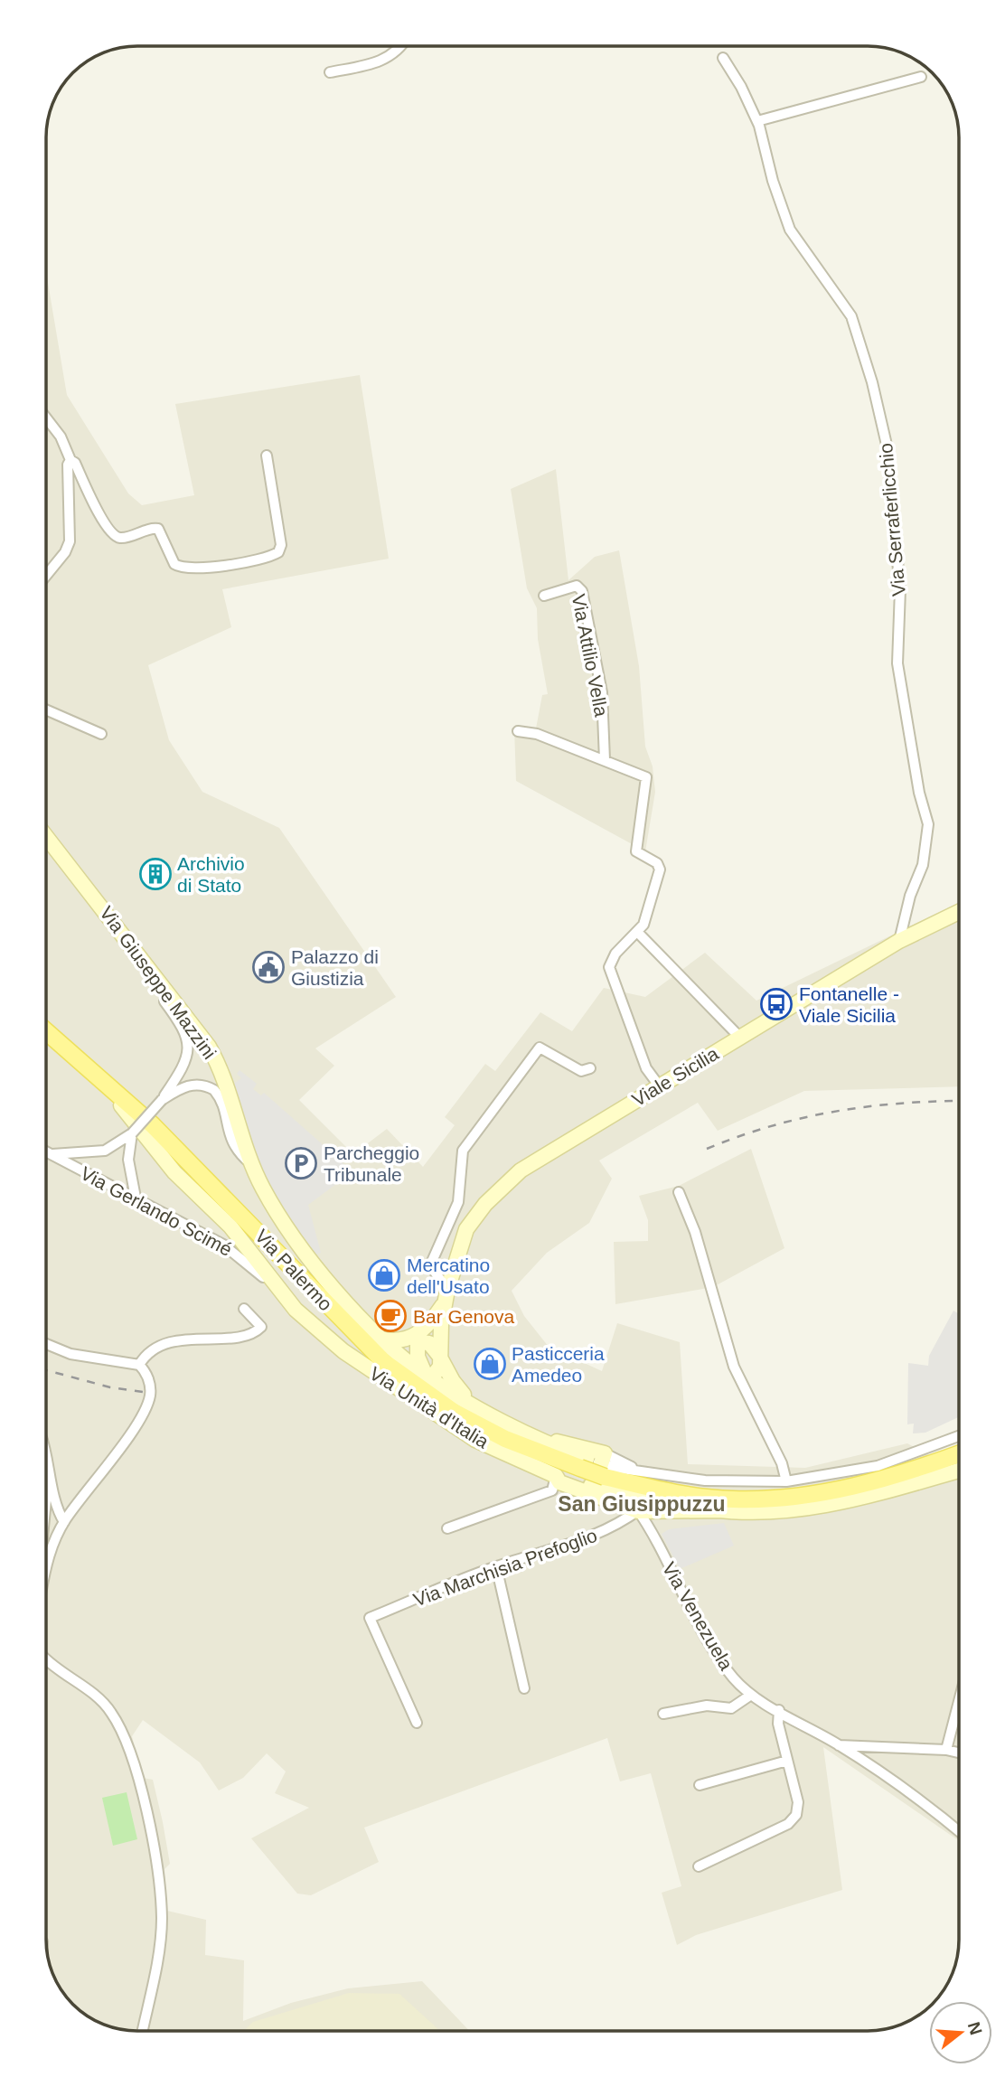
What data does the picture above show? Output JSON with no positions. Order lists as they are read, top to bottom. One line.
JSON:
{"streets":{"main road":["Via Palermo"],"street":["Via Serraferlicchio","Via Attilio Vella","Via Giuseppe Mazzini","Viale Sicilia","Via Gerlando Scimé","Via Unità d'Italia","Via Marchisia Prefoglio","Via Venezuela"]},"crossings":[["Via Serraferlicchio","Viale Sicilia"],["Via Giuseppe Mazzini","Via Palermo"],["Via Giuseppe Mazzini","Via Unità d'Italia"],["Via Gerlando Scimé","Via Unità d'Italia"],["Via Palermo","Via Unità d'Italia"],["Via Unità d'Italia","Via Marchisia Prefoglio"],["Via Unità d'Italia","Via Venezuela"],["Via Marchisia Prefoglio","Via Venezuela"]],"districts":["San Giusippuzzu"],"places":{"building":["Archivio di Stato"],"public building":["Palazzo di Giustizia"],"bus stop":["Fontanelle - Viale Sicilia"],"parking":["Parcheggio Tribunale"],"shop":["Mercatino dell'Usato","Pasticceria Amedeo"],"cafe":["Bar Genova"]},"north":"right"}
